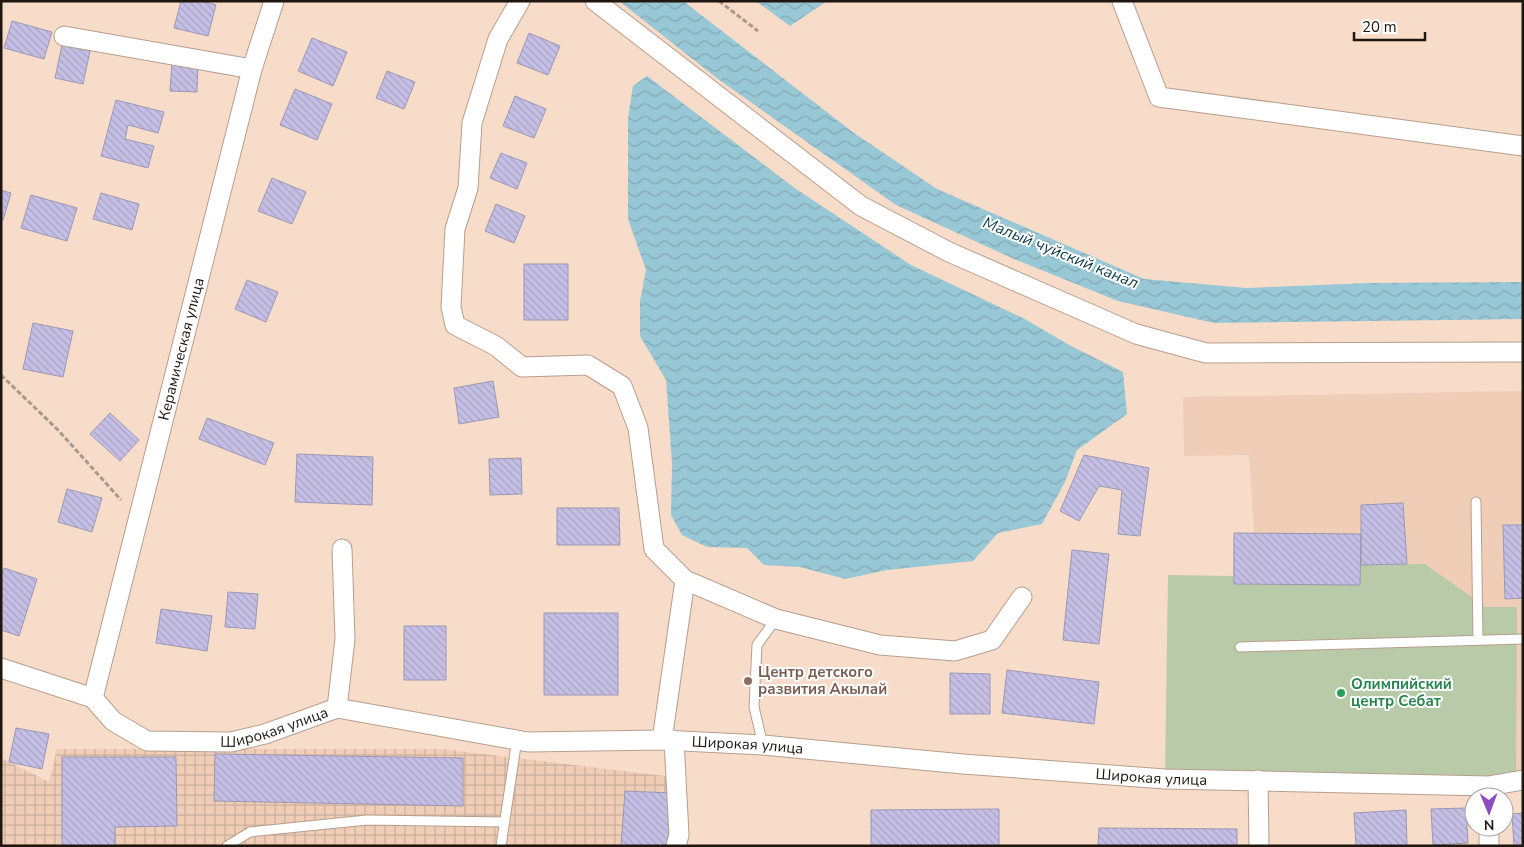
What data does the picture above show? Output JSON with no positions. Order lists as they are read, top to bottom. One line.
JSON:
{"streets":{"street":["Керамическая улица","Широкая улица"]},"crossings":[["Керамическая улица","Широкая улица"]],"water":["Малый чуйский канал"],"places":["Центр детского развития Акылай","Олимпийский центр Себат"],"scale_bar":"20 m","north":"bottom"}
